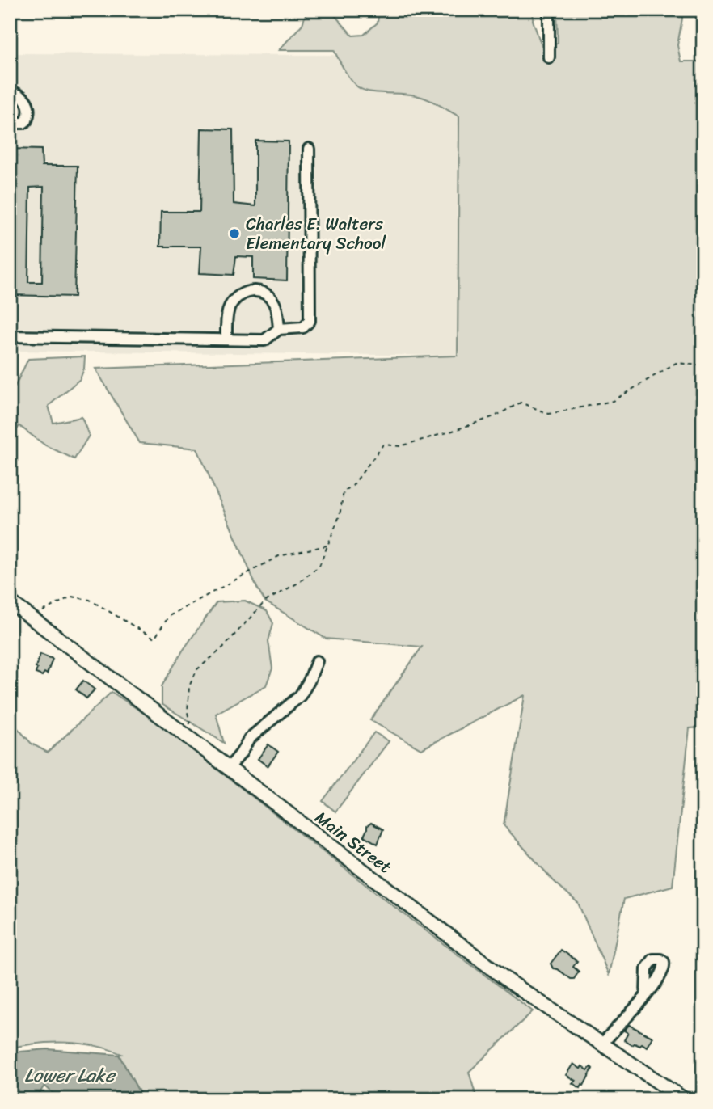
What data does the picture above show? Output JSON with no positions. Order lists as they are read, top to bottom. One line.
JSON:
{"streets":{"main road":["Main Street"]},"water":["Lower Lake"],"places":["Charles E. Walters Elementary School"]}
